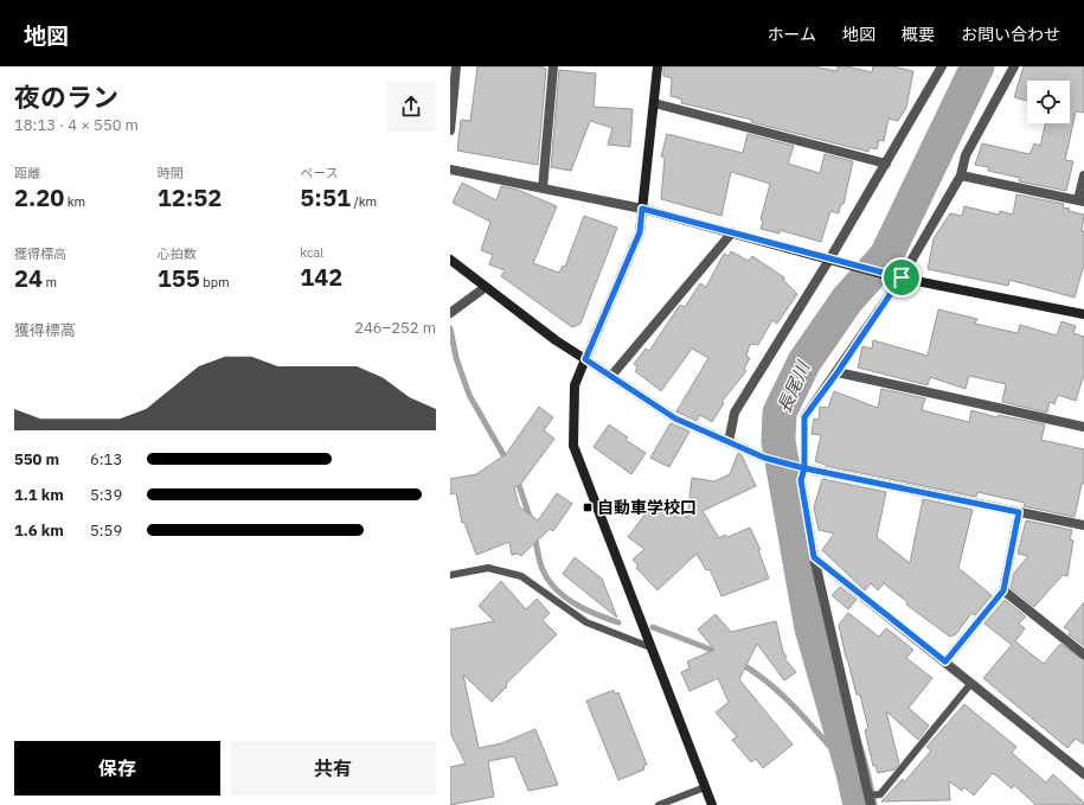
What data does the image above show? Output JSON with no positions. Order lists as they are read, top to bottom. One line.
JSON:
{"water":["長尾川"],"places":{"transit":["自動車学校口"]},"page":{"header":"地図","nav":["ホーム","地図","概要","お問い合わせ"],"heading":["夜のラン","18:13 · 4 × 550 m"],"stats":[["距離","2.20 km"],["時間","12:52"],["ペース","5:51 /km"],["獲得標高","24 m"],["心拍数","155 bpm"],["kcal","142"]],"chart":["獲得標高","246–252 m"],"list":[{"name":"550 m","note":"6:13"},{"name":"1.1 km","note":"5:39"},{"name":"1.6 km","note":"5:59"}],"buttons":["保存","共有"]}}
